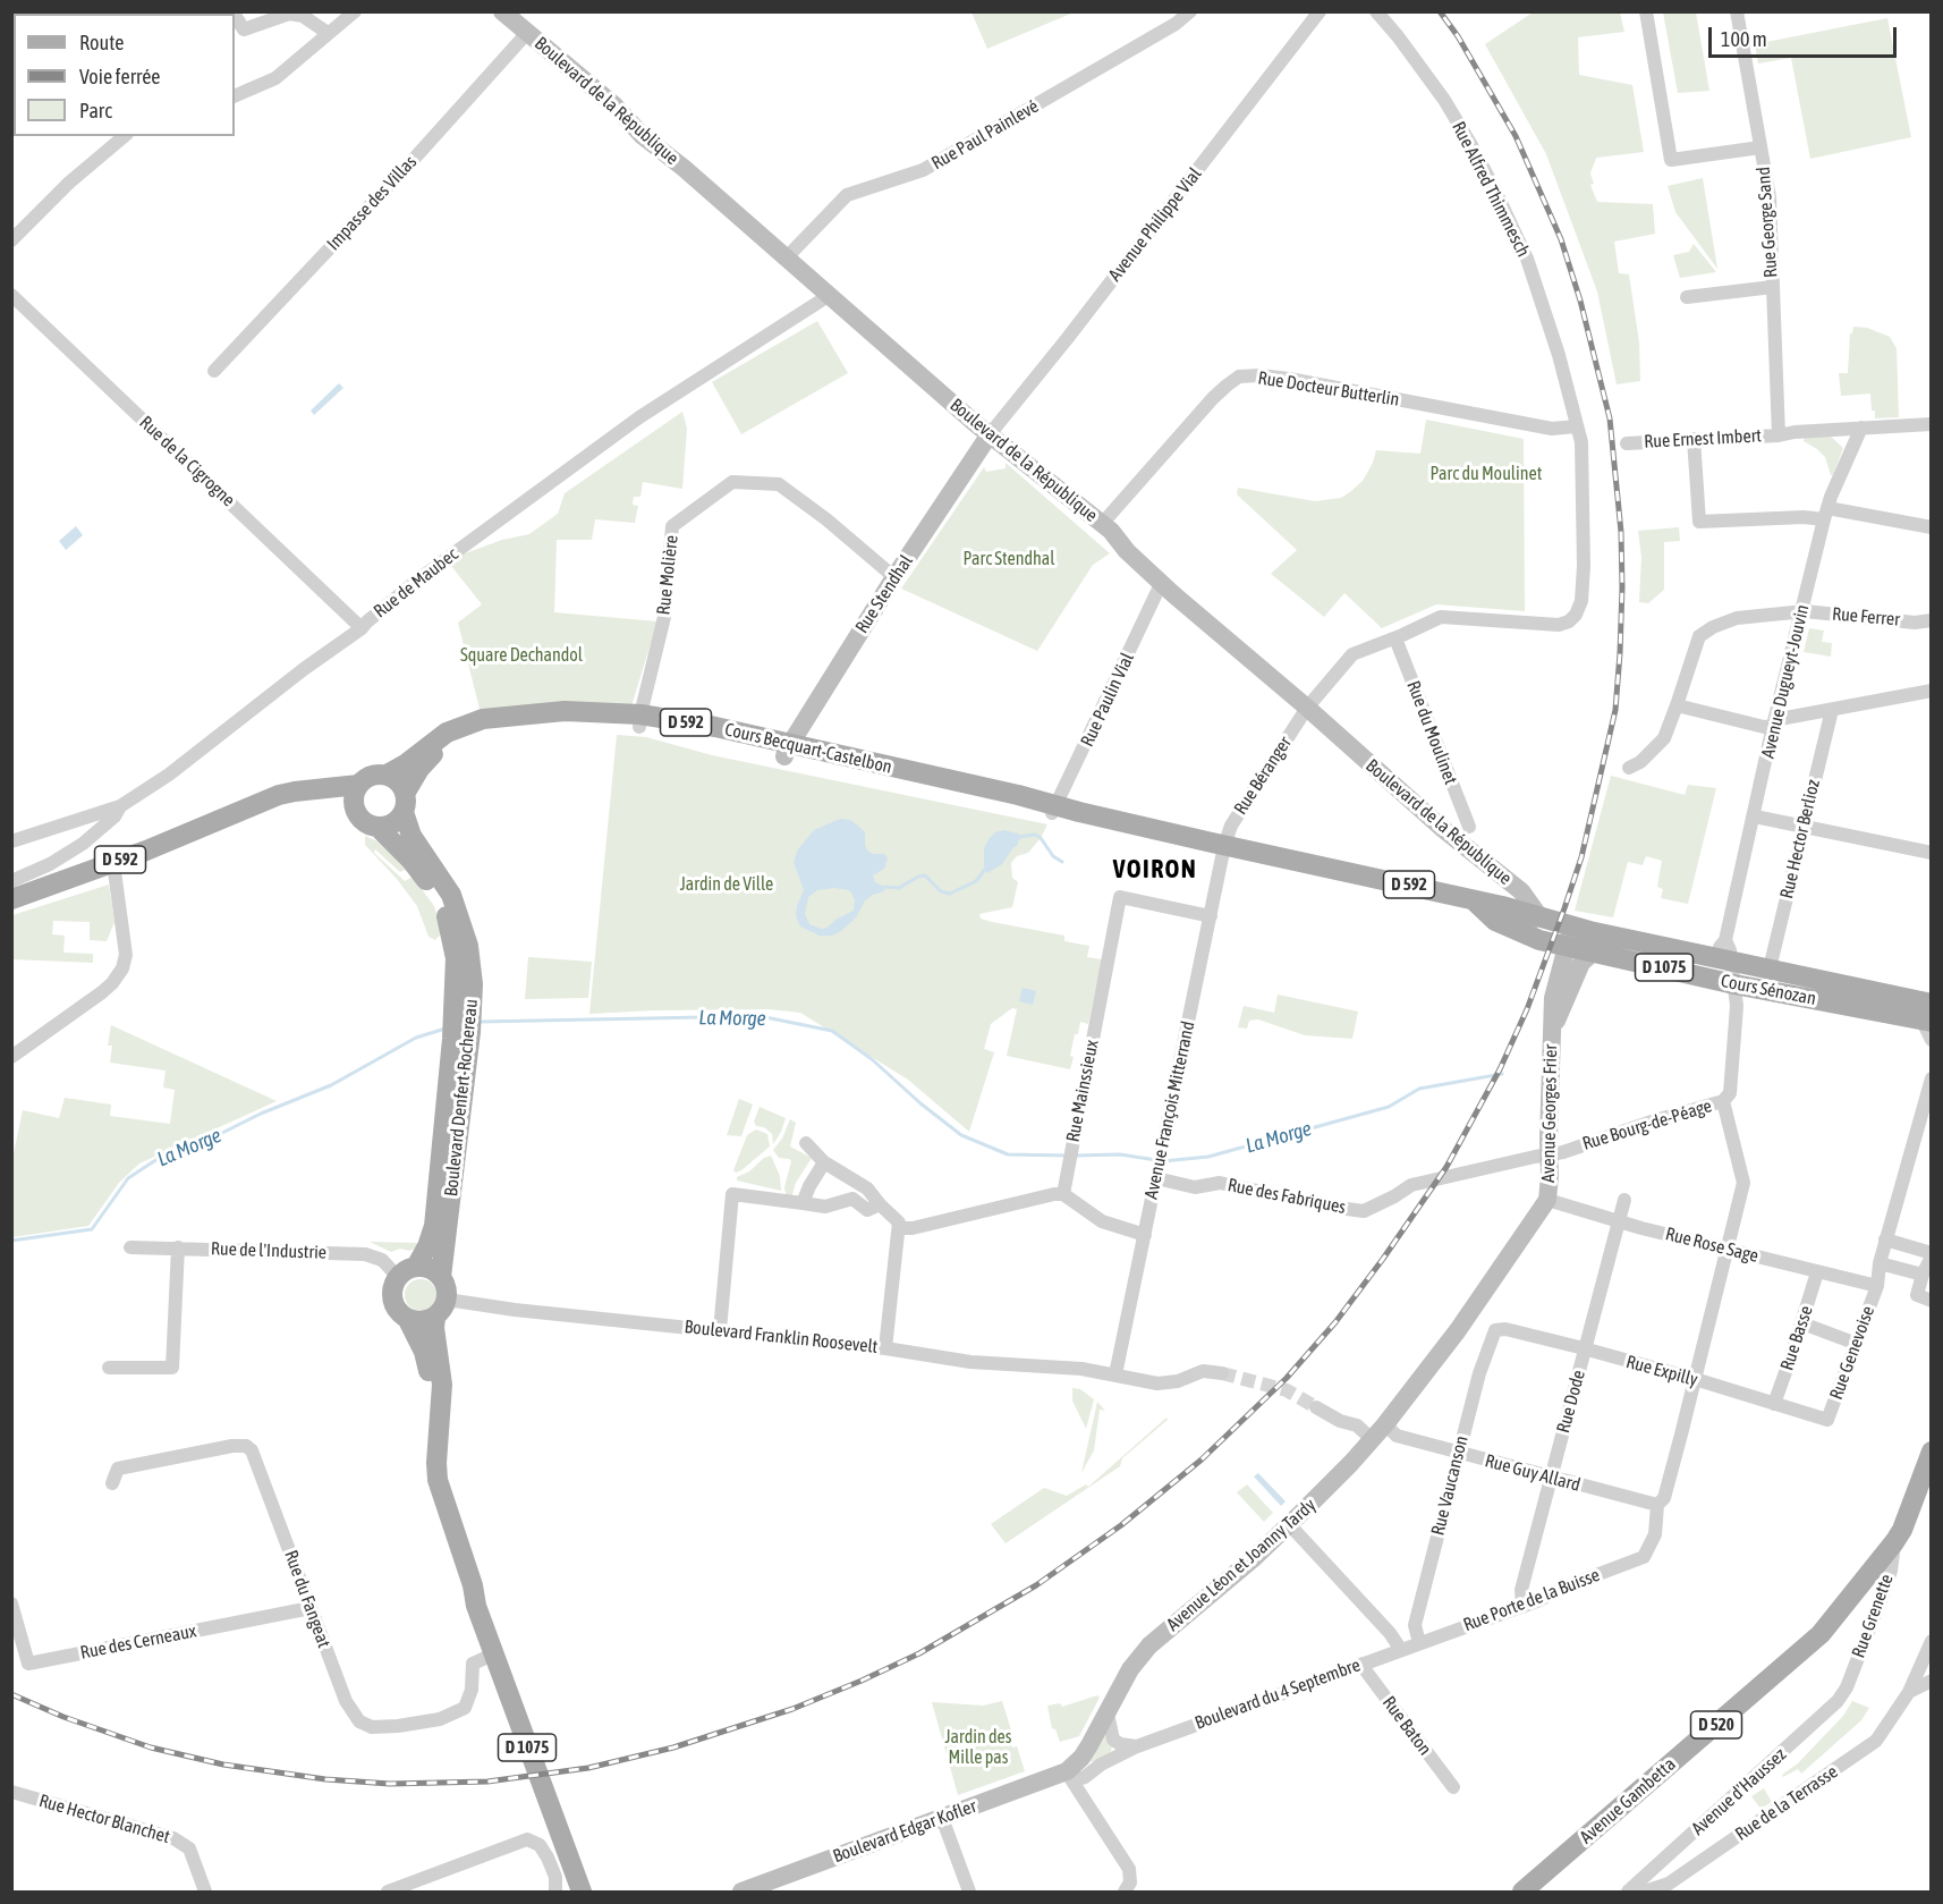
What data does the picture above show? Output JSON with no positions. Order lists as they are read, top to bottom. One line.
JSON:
{"streets":{"main road":["D 592","Cours Becquart-Castelbon","D 1075","Cours Sénozan","Boulevard Denfert-Rochereau","D 520","Avenue Gambetta"],"street":["Boulevard de la République","Rue Paul Painlevé","Rue Alfred Thimmesch","Impasse des Villas","Rue George Sand","Avenue Philippe Vial","Rue Docteur Butterlin","Rue Ernest Imbert","Rue de la Cigrogne","Rue Molière","Rue de Maubec","Rue Stendhal","Rue Ferrer","Avenue Dugueyt-Jouvin","Rue Paulin Vial","Rue du Moulinet","Rue Béranger","Rue Hector Berlioz","Rue Mainssieux","Avenue François Mitterrand","Avenue Georges Frier","Rue Bourg-de-Péage","Rue des Fabriques","Rue Rose Sage","Rue de l'Industrie","Boulevard Franklin Roosevelt","Rue Basse","Rue Genevoise","Rue Expilly","Rue Dode","Rue Guy Allard","Rue Vaucanson","Avenue Léon et Joanny Tardy","Rue du Fangeat","Rue Porte de la Buisse","Rue Grenette","Rue des Cerneaux","Boulevard du 4 Septembre","Rue Baton","Avenue d'Haussez","Rue de la Terrasse","Rue Hector Blanchet","Boulevard Edgar Kofler"]},"crossings":[["Boulevard de la République","Rue Paul Painlevé"],["Boulevard de la République","Impasse des Villas"],["Boulevard de la République","Avenue Philippe Vial"],["Boulevard de la République","Rue Docteur Butterlin"],["Boulevard de la République","Rue de Maubec"],["Boulevard de la République","Rue Stendhal"],["Boulevard de la République","Rue Paulin Vial"],["Boulevard de la République","Cours Becquart-Castelbon"],["Boulevard de la République","Rue Béranger"],["Rue Alfred Thimmesch","Rue Docteur Butterlin"],["Rue Alfred Thimmesch","Rue du Moulinet"],["Rue Alfred Thimmesch","Rue Béranger"],["Rue George Sand","Rue Ernest Imbert"],["Avenue Philippe Vial","Rue Stendhal"],["Rue Ernest Imbert","Avenue Dugueyt-Jouvin"],["Rue de la Cigrogne","Rue de Maubec"],["Rue Molière","Rue Stendhal"],["Rue Molière","Cours Becquart-Castelbon"],["Rue Stendhal","Cours Becquart-Castelbon"],["Rue Ferrer","Avenue Dugueyt-Jouvin"],["Avenue Dugueyt-Jouvin","Cours Sénozan"],["Rue Paulin Vial","Cours Becquart-Castelbon"],["D 592","Cours Becquart-Castelbon"],["D 592","Boulevard Denfert-Rochereau"],["Rue du Moulinet","Rue Béranger"],["Cours Becquart-Castelbon","Rue Béranger"],["Cours Becquart-Castelbon","Cours Sénozan"],["Cours Becquart-Castelbon","Boulevard Denfert-Rochereau"],["Cours Becquart-Castelbon","Avenue François Mitterrand"],["Cours Becquart-Castelbon","Avenue Georges Frier"],["Rue Béranger","Avenue François Mitterrand"],["Rue Hector Berlioz","Cours Sénozan"],["Cours Sénozan","Avenue Georges Frier"],["Rue Mainssieux","Avenue François Mitterrand"],["Boulevard Denfert-Rochereau","Rue de l'Industrie"],["Boulevard Denfert-Rochereau","Boulevard Franklin Roosevelt"],["Boulevard Denfert-Rochereau","Rue du Fangeat"],["Avenue François Mitterrand","Rue des Fabriques"],["Avenue François Mitterrand","Boulevard Franklin Roosevelt"],["Avenue Georges Frier","Rue Bourg-de-Péage"],["Avenue Georges Frier","Rue Rose Sage"],["Avenue Georges Frier","Avenue Léon et Joanny Tardy"],["Rue Bourg-de-Péage","Rue des Fabriques"],["Rue Rose Sage","Rue Basse"],["Rue Rose Sage","Rue Genevoise"],["Rue Rose Sage","Rue Dode"],["Rue Rose Sage","Avenue Léon et Joanny Tardy"],["Rue de l'Industrie","Boulevard Franklin Roosevelt"],["Rue Basse","Rue Expilly"],["Rue Genevoise","Rue Expilly"],["Rue Expilly","Rue Dode"],["Rue Expilly","Rue Vaucanson"],["Rue Dode","Rue Guy Allard"],["Rue Dode","Rue Porte de la Buisse"],["Rue Guy Allard","Rue Vaucanson"],["Rue Guy Allard","Avenue Léon et Joanny Tardy"],["Rue Guy Allard","Rue Porte de la Buisse"],["Rue Vaucanson","Rue Porte de la Buisse"],["Rue Vaucanson","Boulevard du 4 Septembre"],["Avenue Léon et Joanny Tardy","Boulevard du 4 Septembre"],["Avenue Léon et Joanny Tardy","Boulevard Edgar Kofler"],["Rue du Fangeat","Rue des Cerneaux"],["Rue Porte de la Buisse","Boulevard du 4 Septembre"],["Rue Grenette","Avenue d'Haussez"],["Rue Grenette","Avenue Gambetta"],["Boulevard du 4 Septembre","Rue Baton"],["Boulevard du 4 Septembre","Boulevard Edgar Kofler"]],"districts":["VOIRON"],"water":["La Morge"],"parks":["Parc du Moulinet","Parc Stendhal","Square Dechandol","Jardin de Ville","Jardin des Mille pas"],"legend":["Route","Voie ferrée","Parc"],"scale_bar":"100 m"}
